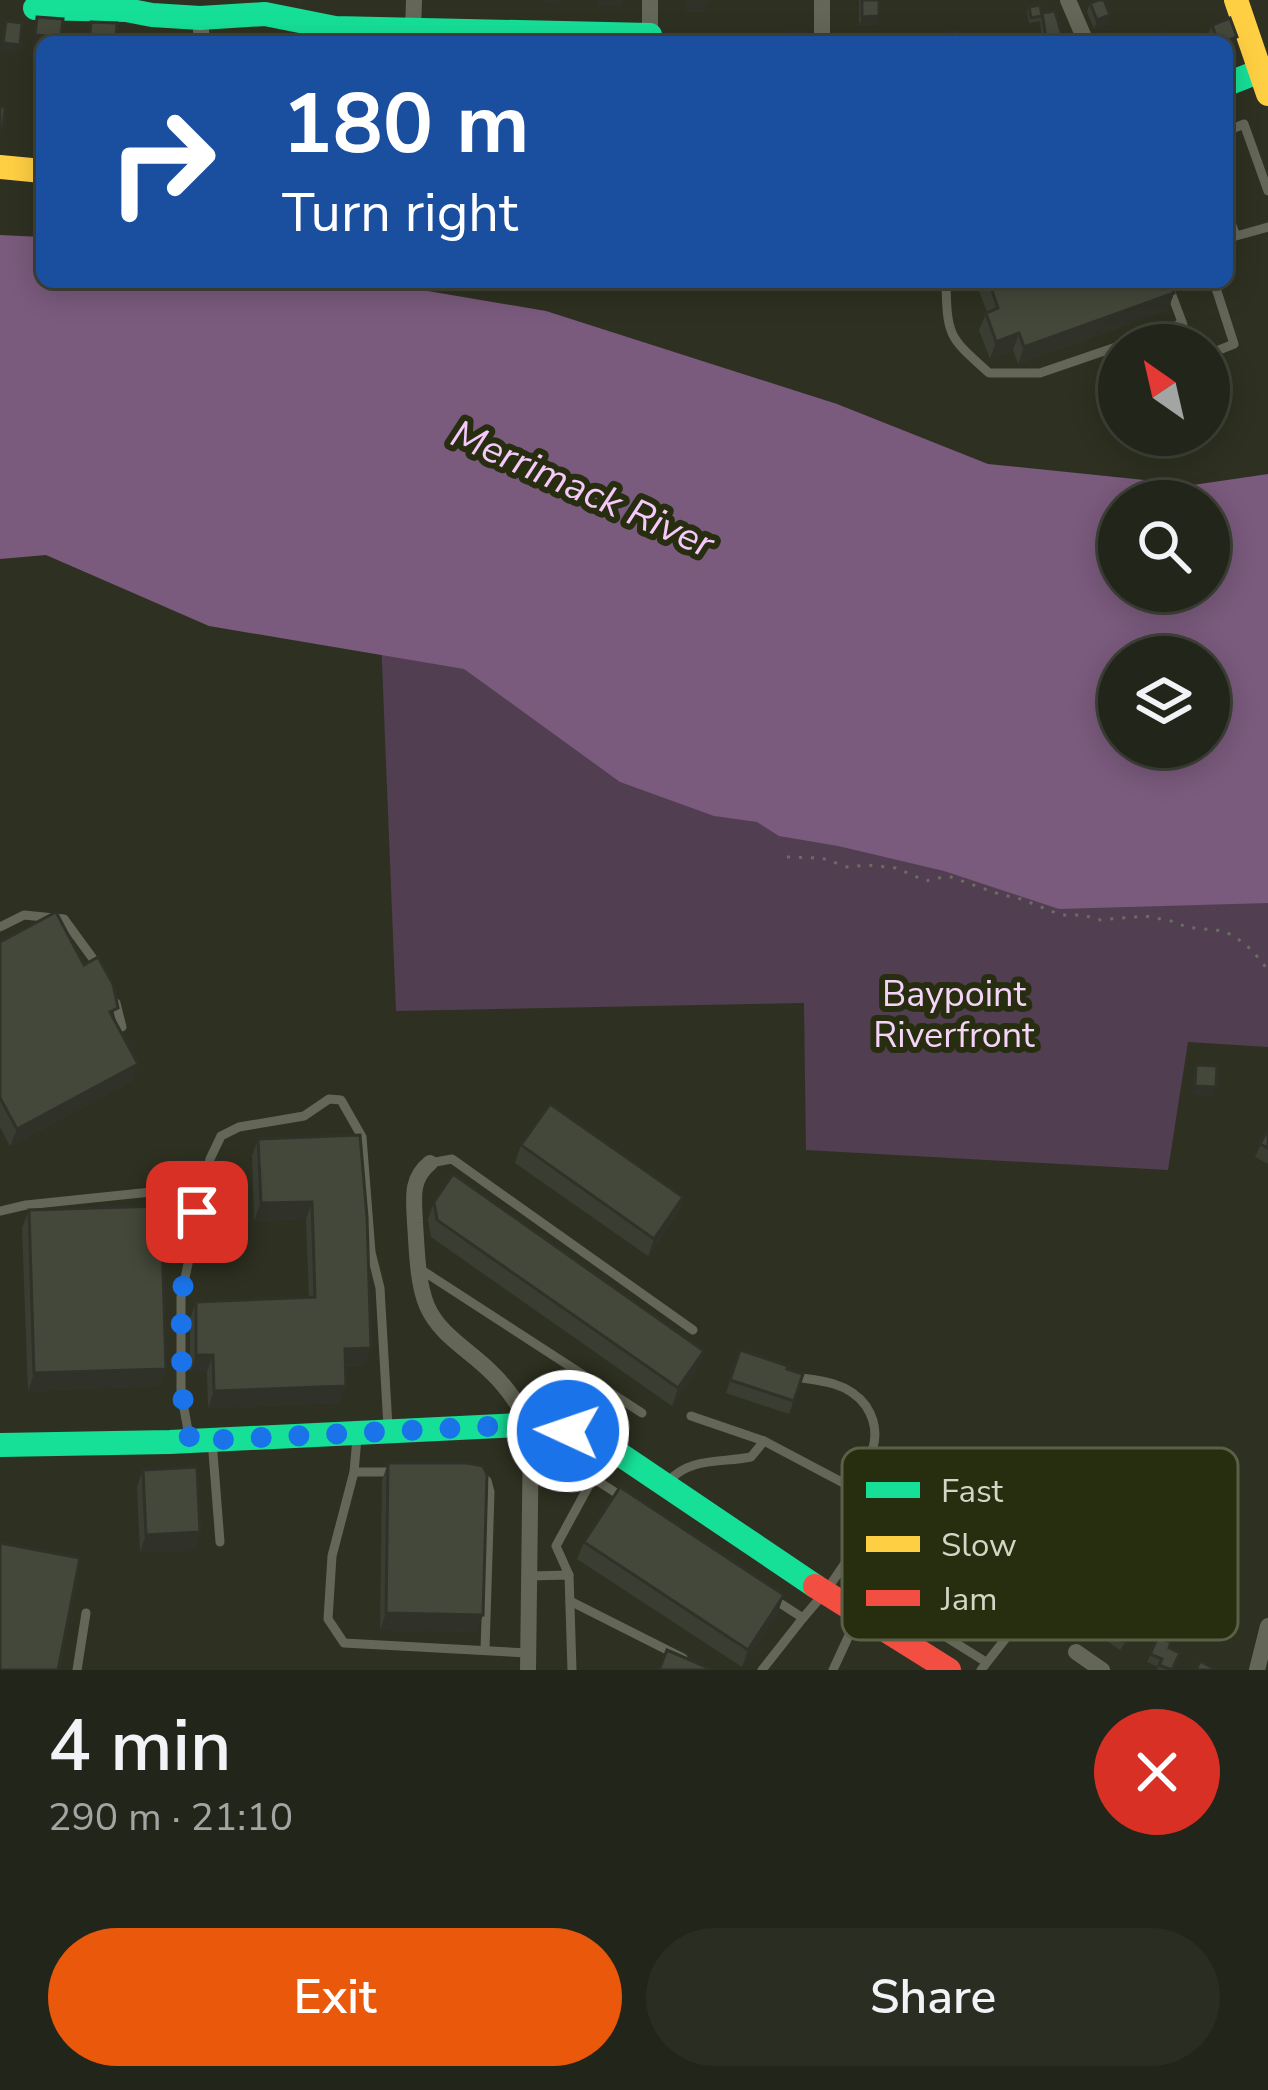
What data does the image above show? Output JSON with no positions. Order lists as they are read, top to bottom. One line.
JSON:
{"water":["Merrimack River"],"parks":["Baypoint Riverfront"],"legend":["Fast","Slow","Jam"],"north":"top left","page":{"turn":["180 m","Turn right"],"heading":["4 min","290 m · 21:10"],"buttons":["Exit","Share"]}}
